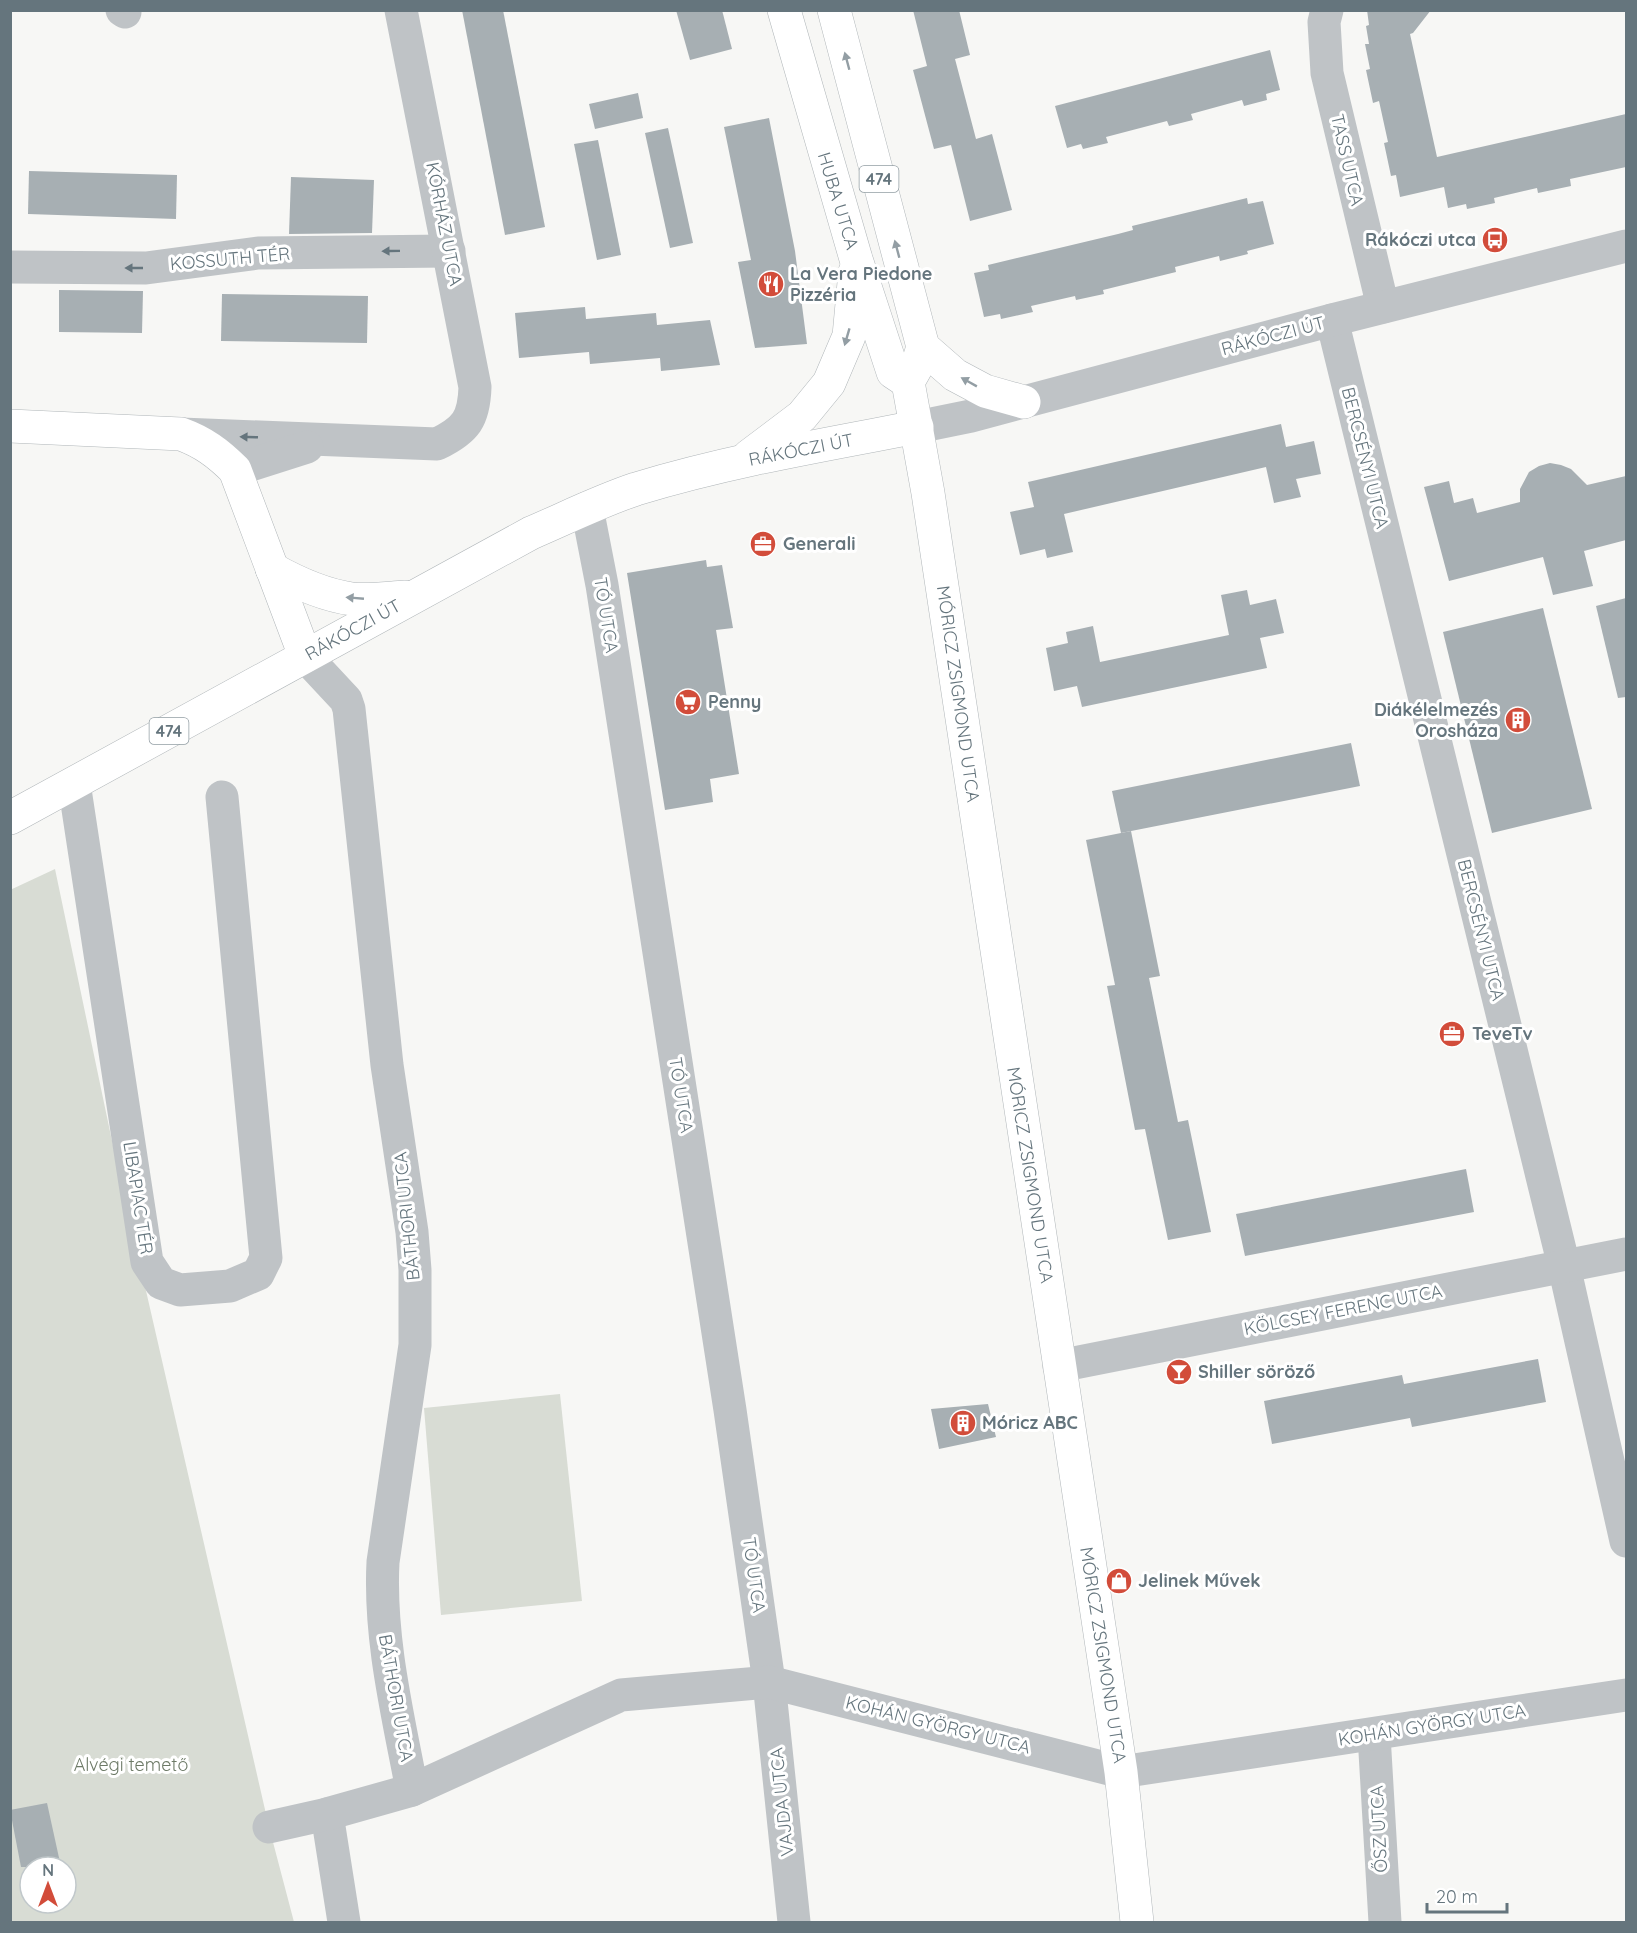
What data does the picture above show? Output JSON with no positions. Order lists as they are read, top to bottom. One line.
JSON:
{"streets":{"main road":["474","HUBA UTCA","RÁKÓCZI ÚT","MÓRICZ ZSIGMOND UTCA"],"street":["TASS UTCA","KÓRHÁZ UTCA","KOSSUTH TÉR","BERCSÉNYI UTCA","TÓ UTCA","LIBAPIAC TÉR","BÁTHORI UTCA","KÖLCSEY FERENC UTCA","KOHÁN GYÖRGY UTCA","VAJDA UTCA","ŐSZ UTCA"]},"crossings":[["TASS UTCA","RÁKÓCZI ÚT"],["474","HUBA UTCA"],["474","RÁKÓCZI ÚT"],["HUBA UTCA","RÁKÓCZI ÚT"],["HUBA UTCA","MÓRICZ ZSIGMOND UTCA"],["KÓRHÁZ UTCA","KOSSUTH TÉR"],["RÁKÓCZI ÚT","BERCSÉNYI UTCA"],["RÁKÓCZI ÚT","TÓ UTCA"],["RÁKÓCZI ÚT","MÓRICZ ZSIGMOND UTCA"],["RÁKÓCZI ÚT","LIBAPIAC TÉR"],["RÁKÓCZI ÚT","BÁTHORI UTCA"],["BERCSÉNYI UTCA","KÖLCSEY FERENC UTCA"],["TÓ UTCA","KOHÁN GYÖRGY UTCA"],["TÓ UTCA","VAJDA UTCA"],["MÓRICZ ZSIGMOND UTCA","KÖLCSEY FERENC UTCA"],["MÓRICZ ZSIGMOND UTCA","KOHÁN GYÖRGY UTCA"],["BÁTHORI UTCA","KOHÁN GYÖRGY UTCA"],["KOHÁN GYÖRGY UTCA","VAJDA UTCA"],["KOHÁN GYÖRGY UTCA","ŐSZ UTCA"]],"parks":["Alvégi temető"],"places":{"bus stop":["Rákóczi utca"],"restaurant":["La Vera Piedone Pizzéria"],"office":["Generali","TeveTv"],"supermarket":["Penny"],"building":["Diákélelmezés Orosháza","Móricz ABC"],"bar":["Shiller söröző"],"shop":["Jelinek Művek"]},"scale_bar":"20 m","north":"top"}
